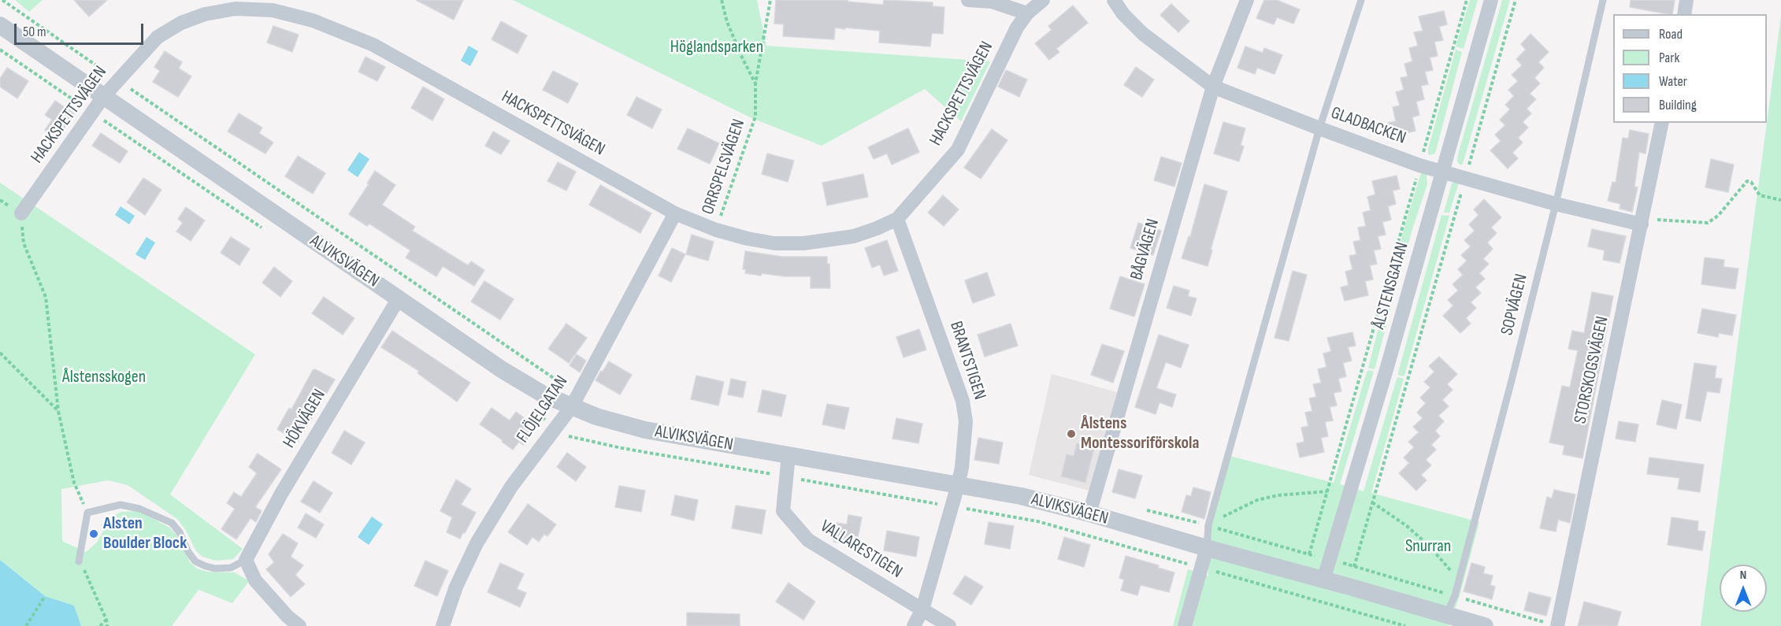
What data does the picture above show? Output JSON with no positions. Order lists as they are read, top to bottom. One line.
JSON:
{"streets":{"street":["HACKSPETTSVÄGEN","GLADBACKEN","BÅGVÄGEN","ALVIKSVÄGEN","ÅLSTENSGATAN","BRANTSTIGEN","STORSKOGSVÄGEN","FLÖJELGATAN","HÖKVÄGEN","VALLARESTIGEN"],"lane":["SOPVÄGEN"],"path":["ORRSPELSVÄGEN"]},"crossings":[["HACKSPETTSVÄGEN","ORRSPELSVÄGEN"],["HACKSPETTSVÄGEN","ALVIKSVÄGEN"],["HACKSPETTSVÄGEN","BRANTSTIGEN"],["HACKSPETTSVÄGEN","FLÖJELGATAN"],["GLADBACKEN","BÅGVÄGEN"],["GLADBACKEN","ÅLSTENSGATAN"],["GLADBACKEN","SOPVÄGEN"],["GLADBACKEN","STORSKOGSVÄGEN"],["BÅGVÄGEN","ALVIKSVÄGEN"],["ALVIKSVÄGEN","ÅLSTENSGATAN"],["ALVIKSVÄGEN","SOPVÄGEN"],["ALVIKSVÄGEN","BRANTSTIGEN"],["ALVIKSVÄGEN","FLÖJELGATAN"],["ALVIKSVÄGEN","HÖKVÄGEN"],["ALVIKSVÄGEN","VALLARESTIGEN"],["BRANTSTIGEN","VALLARESTIGEN"]],"parks":["Höglandsparken","Ålstensskogen","Snurran"],"places":["Ålstens Montessoriförskola","Alsten Boulder Block"],"legend":["Road","Park","Water","Building"],"scale_bar":"50 m","north":"top"}
